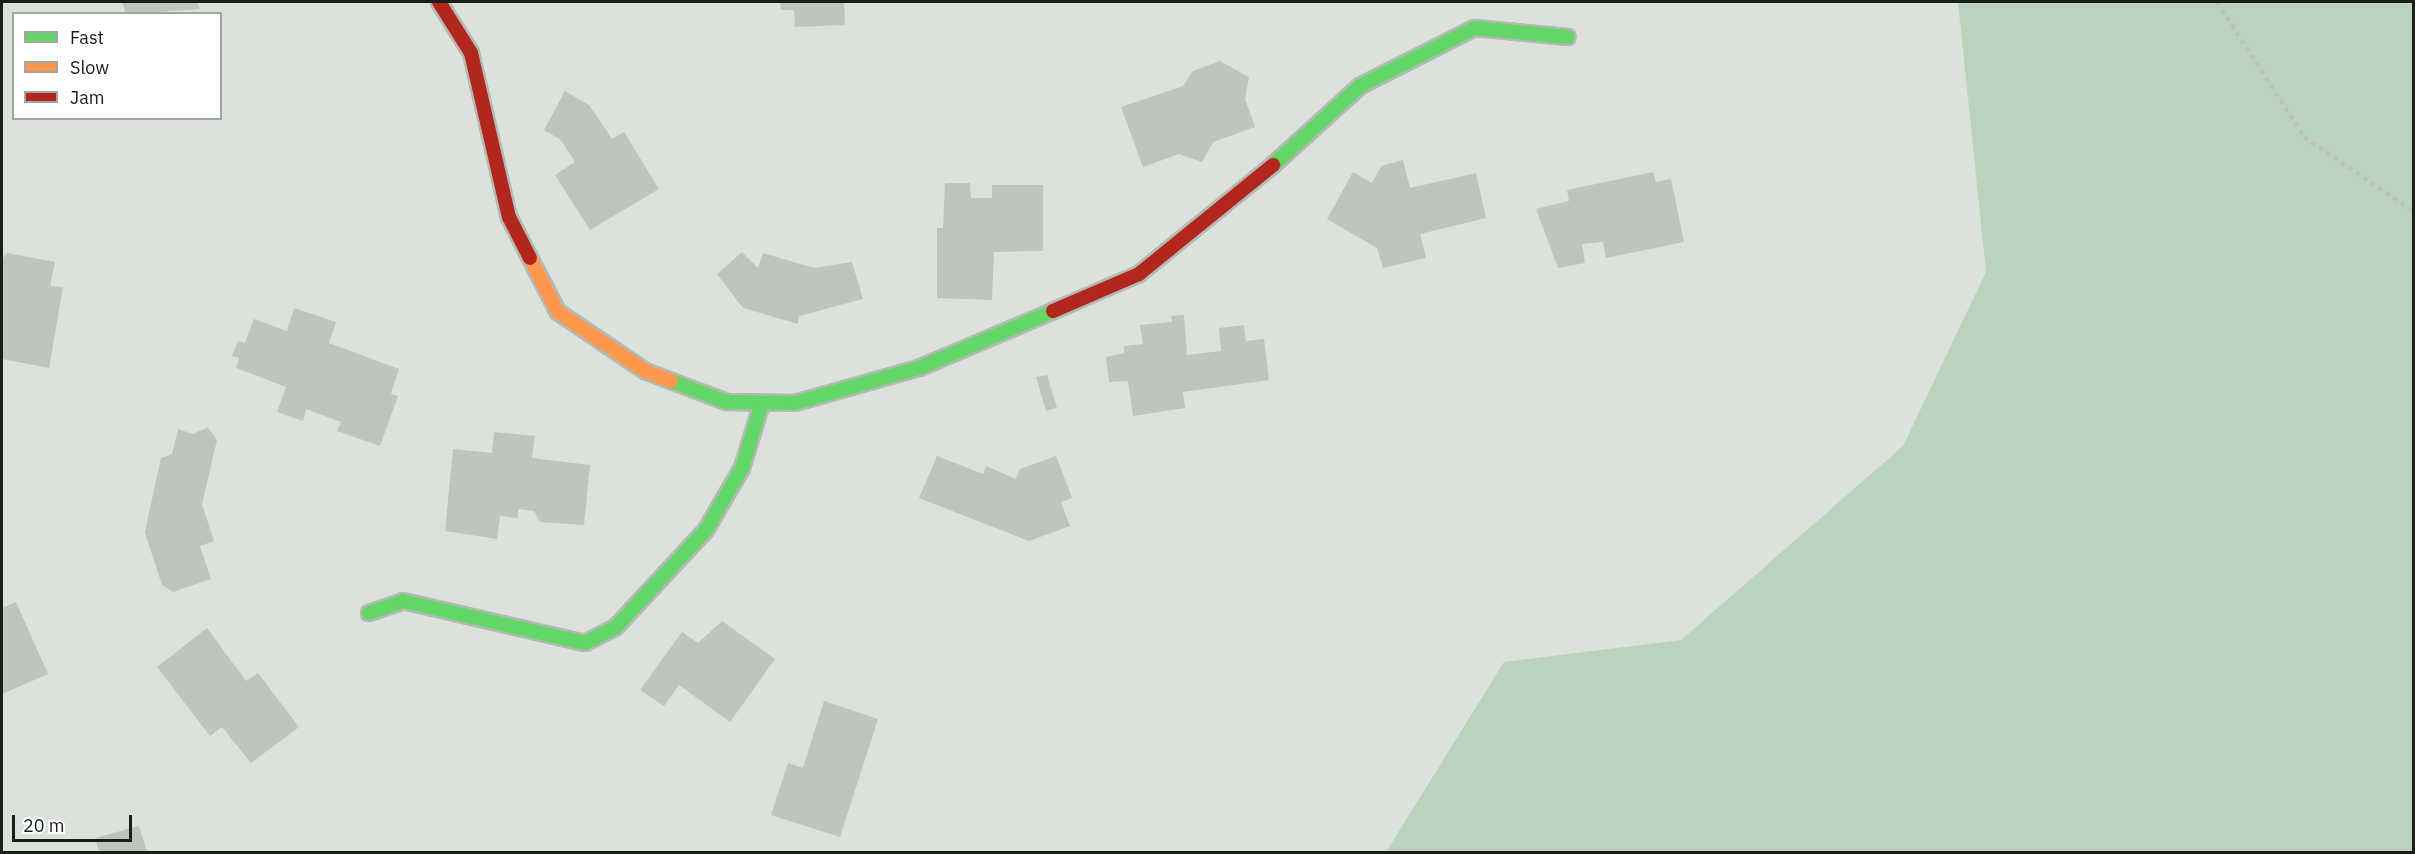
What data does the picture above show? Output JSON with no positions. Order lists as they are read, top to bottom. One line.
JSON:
{"legend":["Fast","Slow","Jam"],"scale_bar":"20 m"}
